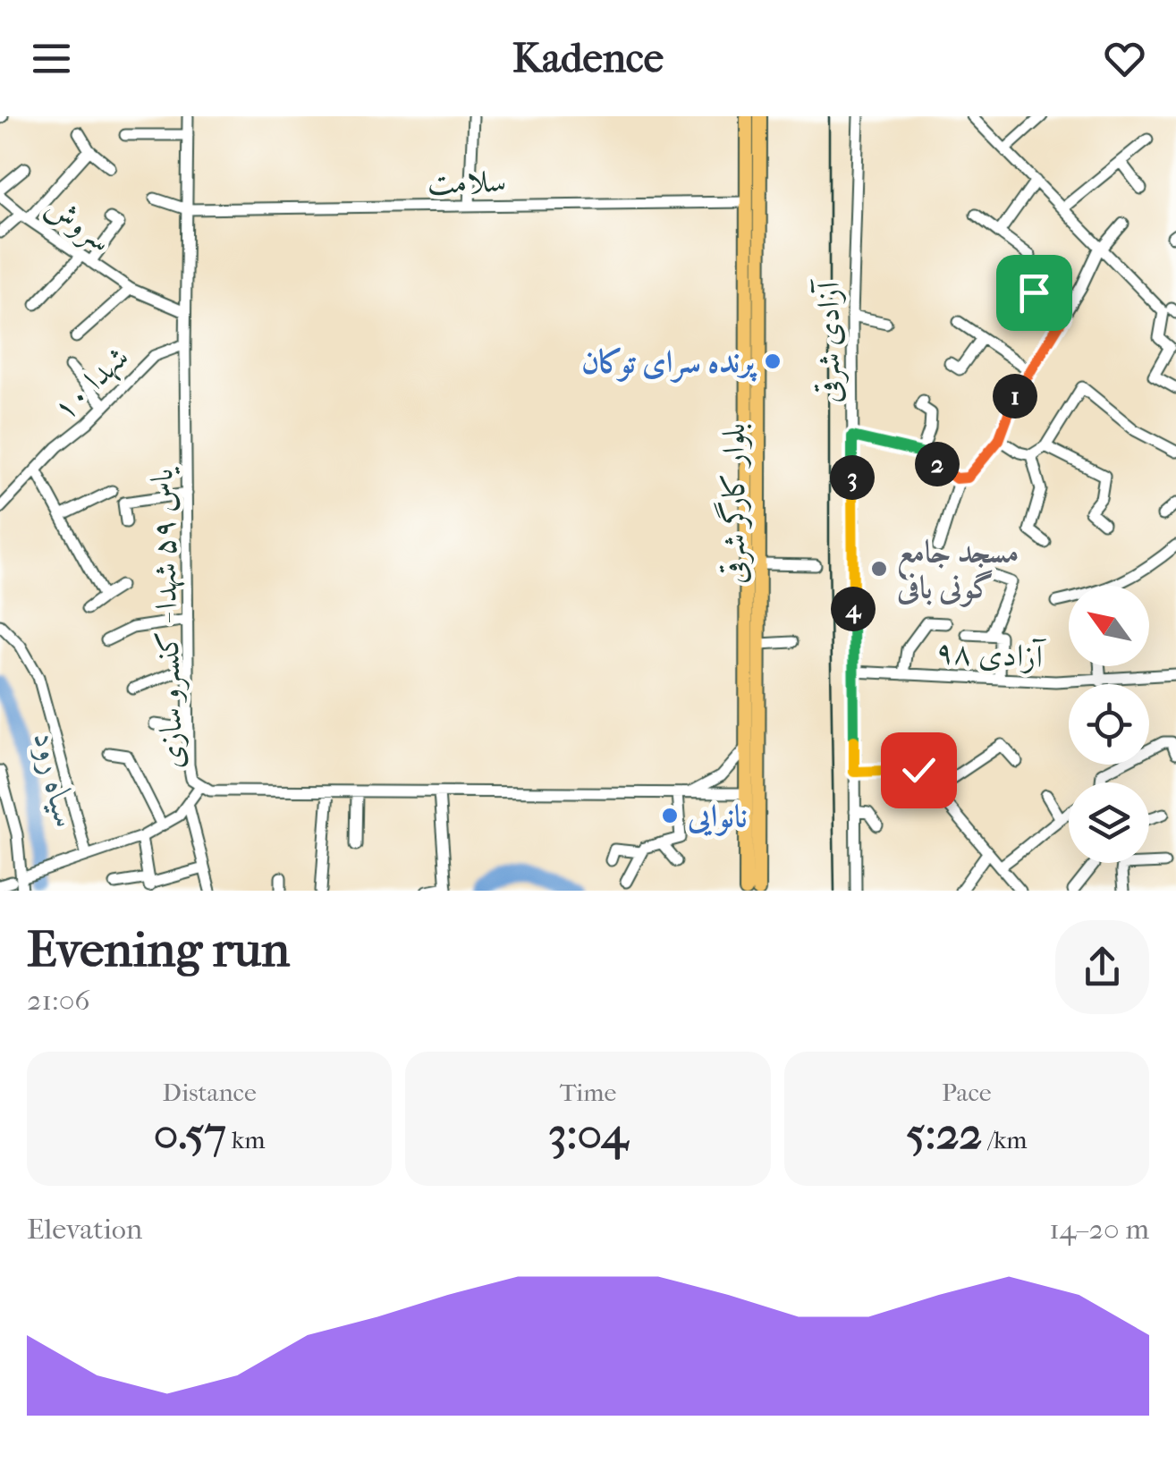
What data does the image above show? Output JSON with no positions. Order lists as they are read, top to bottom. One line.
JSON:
{"streets":{"main road":["بلوار کارگر شرقی"],"street":["سلامت","سروش","آزادی شرقی","شهدا ۱۰","یاس ۵۹ شهدا - کنسرو سازی","آزادی ۹۸"]},"crossings":[["سلامت","بلوار کارگر شرقی"],["سلامت","یاس ۵۹ شهدا - کنسرو سازی"],["سروش","یاس ۵۹ شهدا - کنسرو سازی"],["آزادی شرقی","آزادی ۹۸"],["شهدا ۱۰","یاس ۵۹ شهدا - کنسرو سازی"],["بلوار کارگر شرقی","یاس ۵۹ شهدا - کنسرو سازی"]],"water":["سیاه رود"],"places":["پرنده سرای توکان","مسجد جامع گونی بافی","نانوایی"],"north":"top left","page":{"header":"Kadence","pins":["1","2","3","4"],"heading":["Evening run","21:06"],"stats":[["Distance","0.57 km"],["Time","3:04"],["Pace","5:22 /km"]],"chart":["Elevation","14–20 m"]}}
